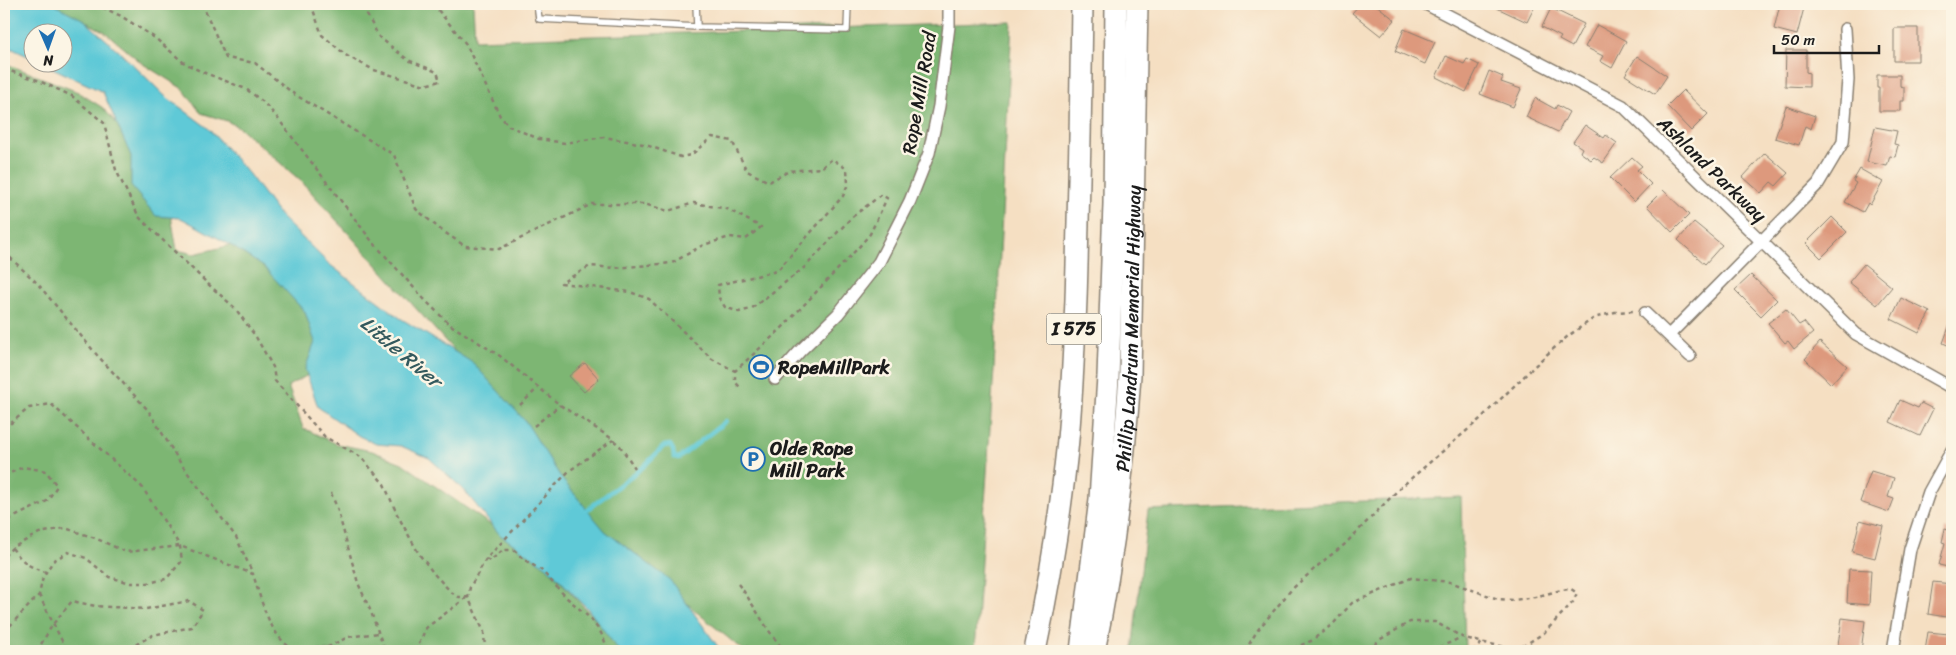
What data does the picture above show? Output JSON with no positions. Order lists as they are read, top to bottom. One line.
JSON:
{"streets":{"highway":["I 575","Phillip Landrum Memorial Highway"],"street":["Rope Mill Road","Ashland Parkway"]},"water":["Little River"],"places":{"sports":["RopeMillPark"],"parking":["Olde Rope Mill Park"]},"scale_bar":"50 m","north":"bottom"}
